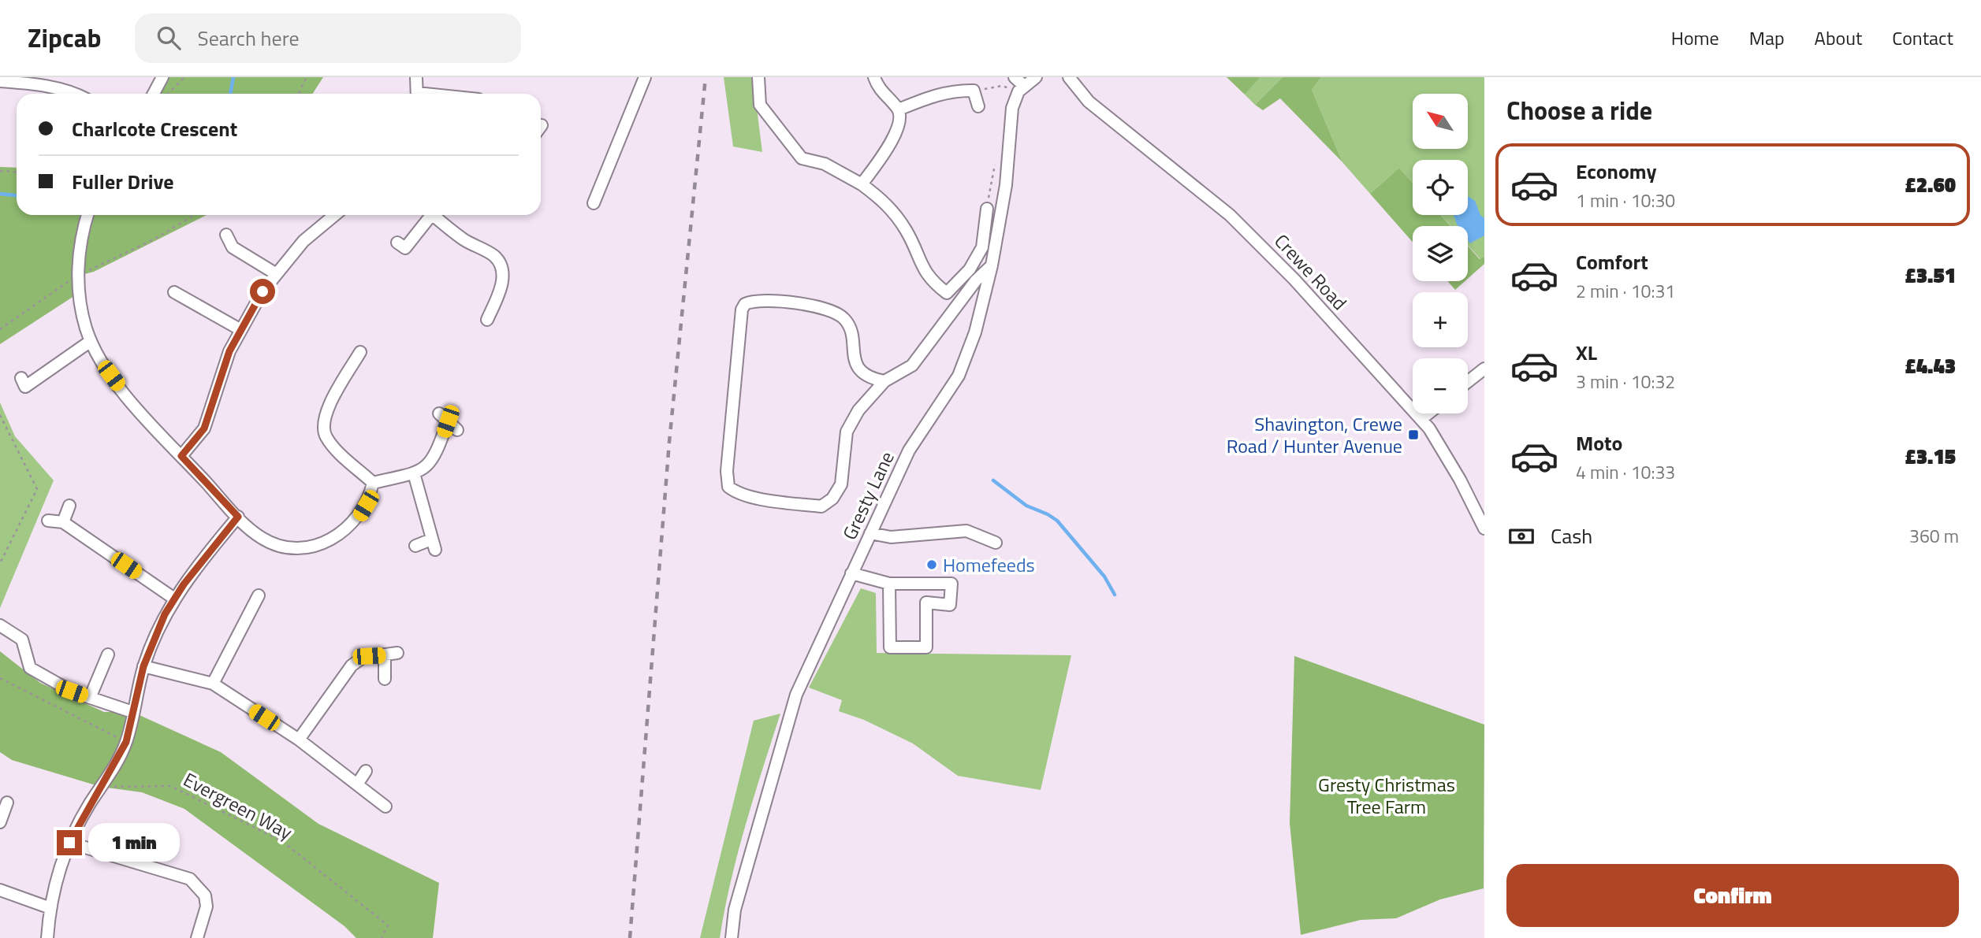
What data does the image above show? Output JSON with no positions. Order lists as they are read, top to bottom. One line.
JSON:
{"streets":{"street":["Crewe Road","Gresty Lane"],"path":["Evergreen Way"]},"parks":["Gresty Christmas Tree Farm"],"places":{"transit":["Shavington, Crewe Road / Hunter Avenue"],"other":["Homefeeds"]},"north":"top left","page":{"header":"Zipcab","search":"Search here","nav":["Home","Map","About","Contact"],"heading":"Choose a ride","map_buttons":["+","−"],"banner":["Charlcote Crescent","Fuller Drive"],"list":[{"name":"Economy","note":"1 min · 10:30","value":"£2.60"},{"name":"Comfort","note":"2 min · 10:31","value":"£3.51"},{"name":"XL","note":"3 min · 10:32","value":"£4.43"},{"name":"Moto","note":"4 min · 10:33","value":"£3.15"}],"pay":["Cash","360 m"],"bubble":"1 min","buttons":"Confirm"}}
